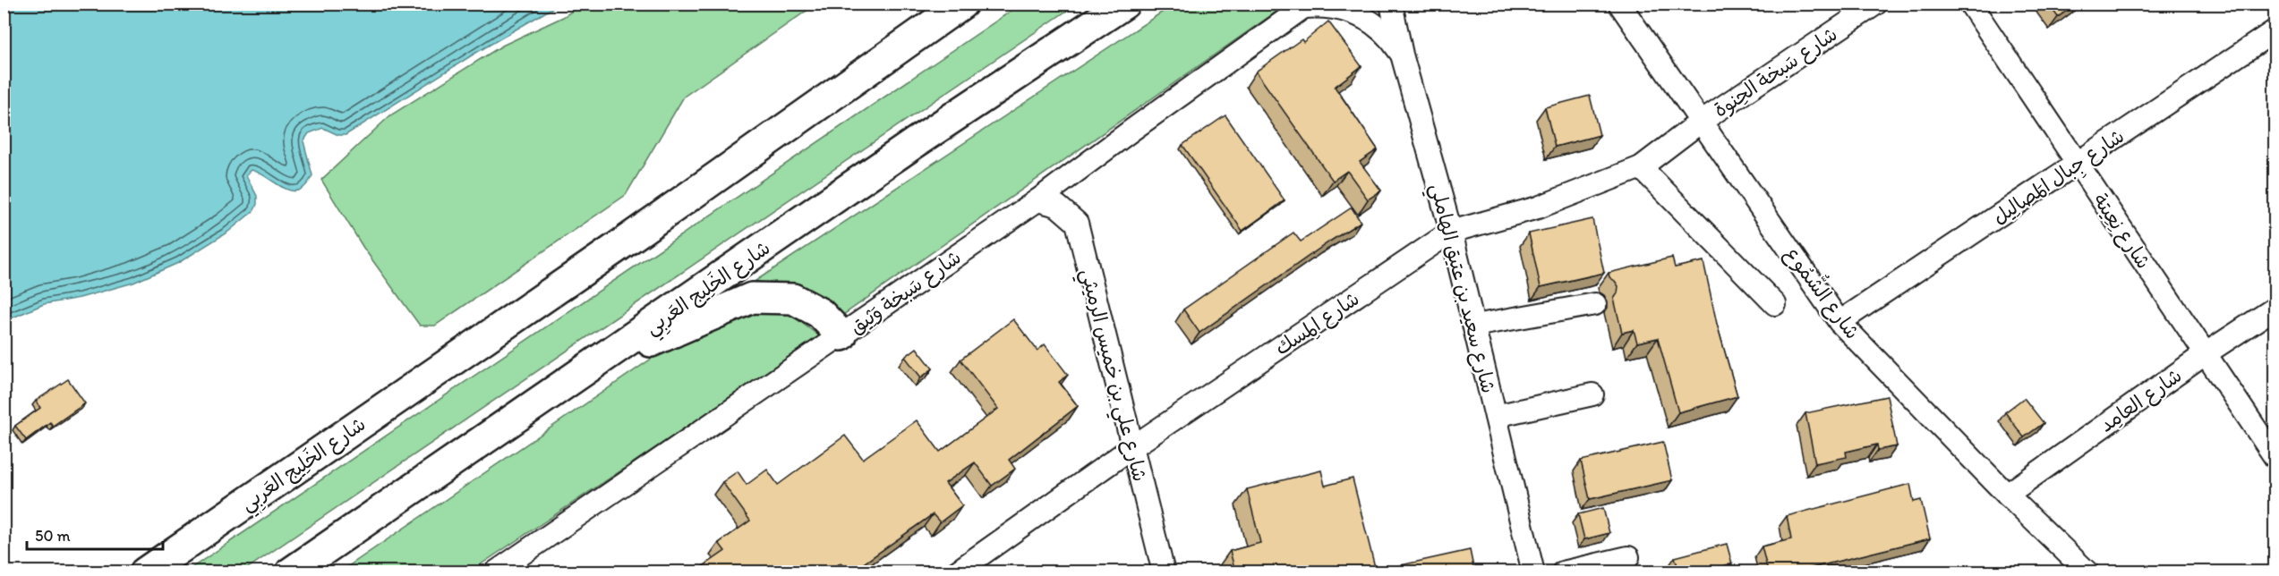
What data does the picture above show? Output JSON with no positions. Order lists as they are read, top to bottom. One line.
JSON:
{"streets":{"highway":["شارع الخَلِيج العَربِي"],"street":["شارع سَبخة الحِنوة","شارع جِبال المَصالِيل","شارع نِعِيتة","شارع سعيد بن عتيق الهاملي","شارع سَبخة وَثِيق","شارع الشُّمُوع","شارع المِسك","شارع علي بن خميس الرميثي","شارع العامِد"]},"crossings":[["شارع سَبخة الحِنوة","شارع الشُّمُوع"],["شارع سَبخة الحِنوة","شارع المِسك"],["شارع جِبال المَصالِيل","شارع نِعِيتة"],["شارع جِبال المَصالِيل","شارع الشُّمُوع"],["شارع نِعِيتة","شارع العامِد"],["شارع سعيد بن عتيق الهاملي","شارع المِسك"],["شارع سَبخة وَثِيق","شارع علي بن خميس الرميثي"],["شارع الشُّمُوع","شارع المِسك"],["شارع الشُّمُوع","شارع العامِد"],["شارع المِسك","شارع علي بن خميس الرميثي"]],"scale_bar":"50 m"}
